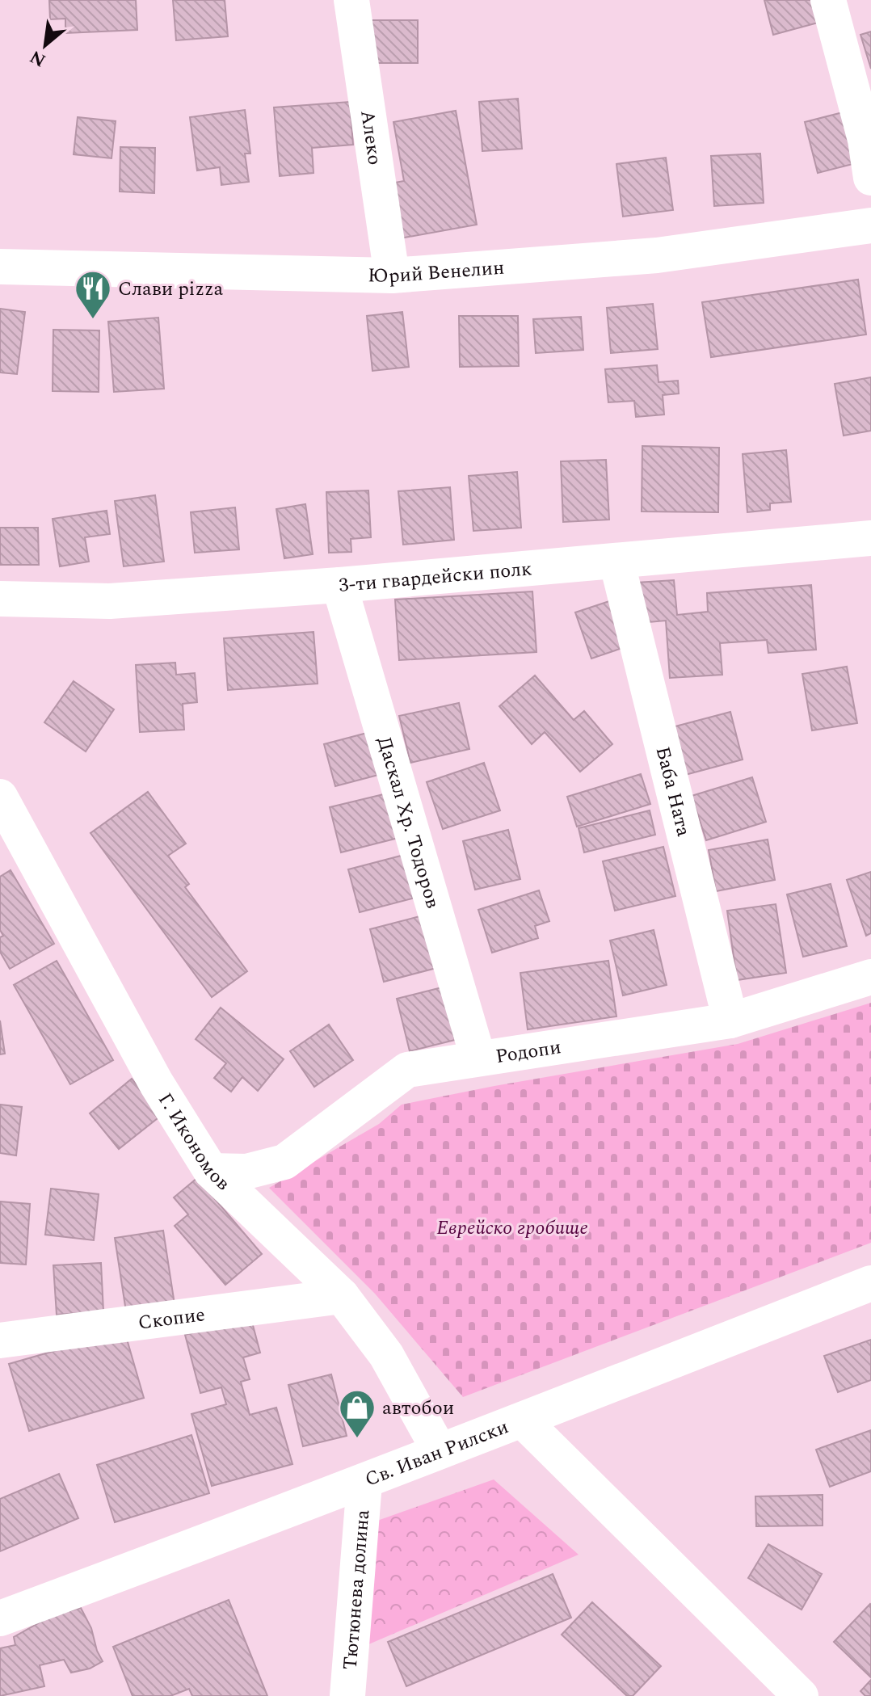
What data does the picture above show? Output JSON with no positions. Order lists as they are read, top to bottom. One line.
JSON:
{"streets":{"street":["Алеко","Юрий Венелин","3-ти гвардейски полк","Баба Ната","Даскал Хр. Тодоров","Родопи","Г. Икономов","Скопие","Св. Иван Рилски","Тютюнева долина"]},"crossings":[["Алеко","Юрий Венелин"],["3-ти гвардейски полк","Баба Ната"],["3-ти гвардейски полк","Даскал Хр. Тодоров"],["Баба Ната","Родопи"],["Даскал Хр. Тодоров","Родопи"],["Родопи","Г. Икономов"],["Г. Икономов","Скопие"],["Г. Икономов","Св. Иван Рилски"],["Св. Иван Рилски","Тютюнева долина"]],"parks":["Еврейско гробище"],"places":{"restaurant":["Слави pizza"],"shop":["автобои"]},"north":"bottom left"}
